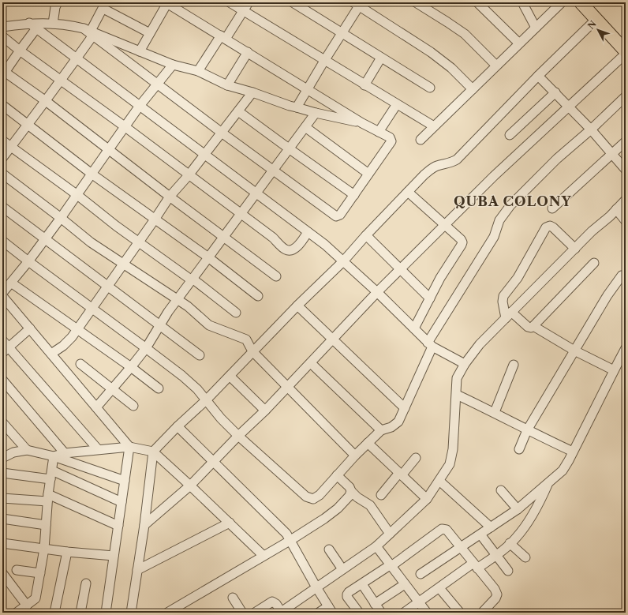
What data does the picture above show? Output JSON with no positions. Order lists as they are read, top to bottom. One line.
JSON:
{"districts":["QUBA COLONY"],"north":"top left"}
